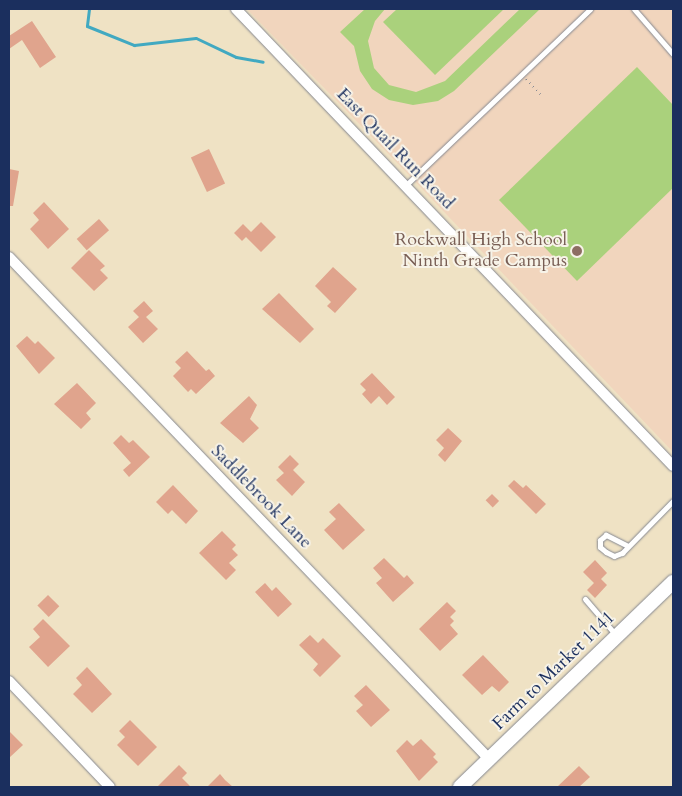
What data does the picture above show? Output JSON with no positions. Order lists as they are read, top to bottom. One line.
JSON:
{"streets":{"street":["East Quail Run Road","Saddlebrook Lane","Farm to Market 1141"]},"crossings":[["Saddlebrook Lane","Farm to Market 1141"]],"places":["Rockwall High School Ninth Grade Campus"]}
